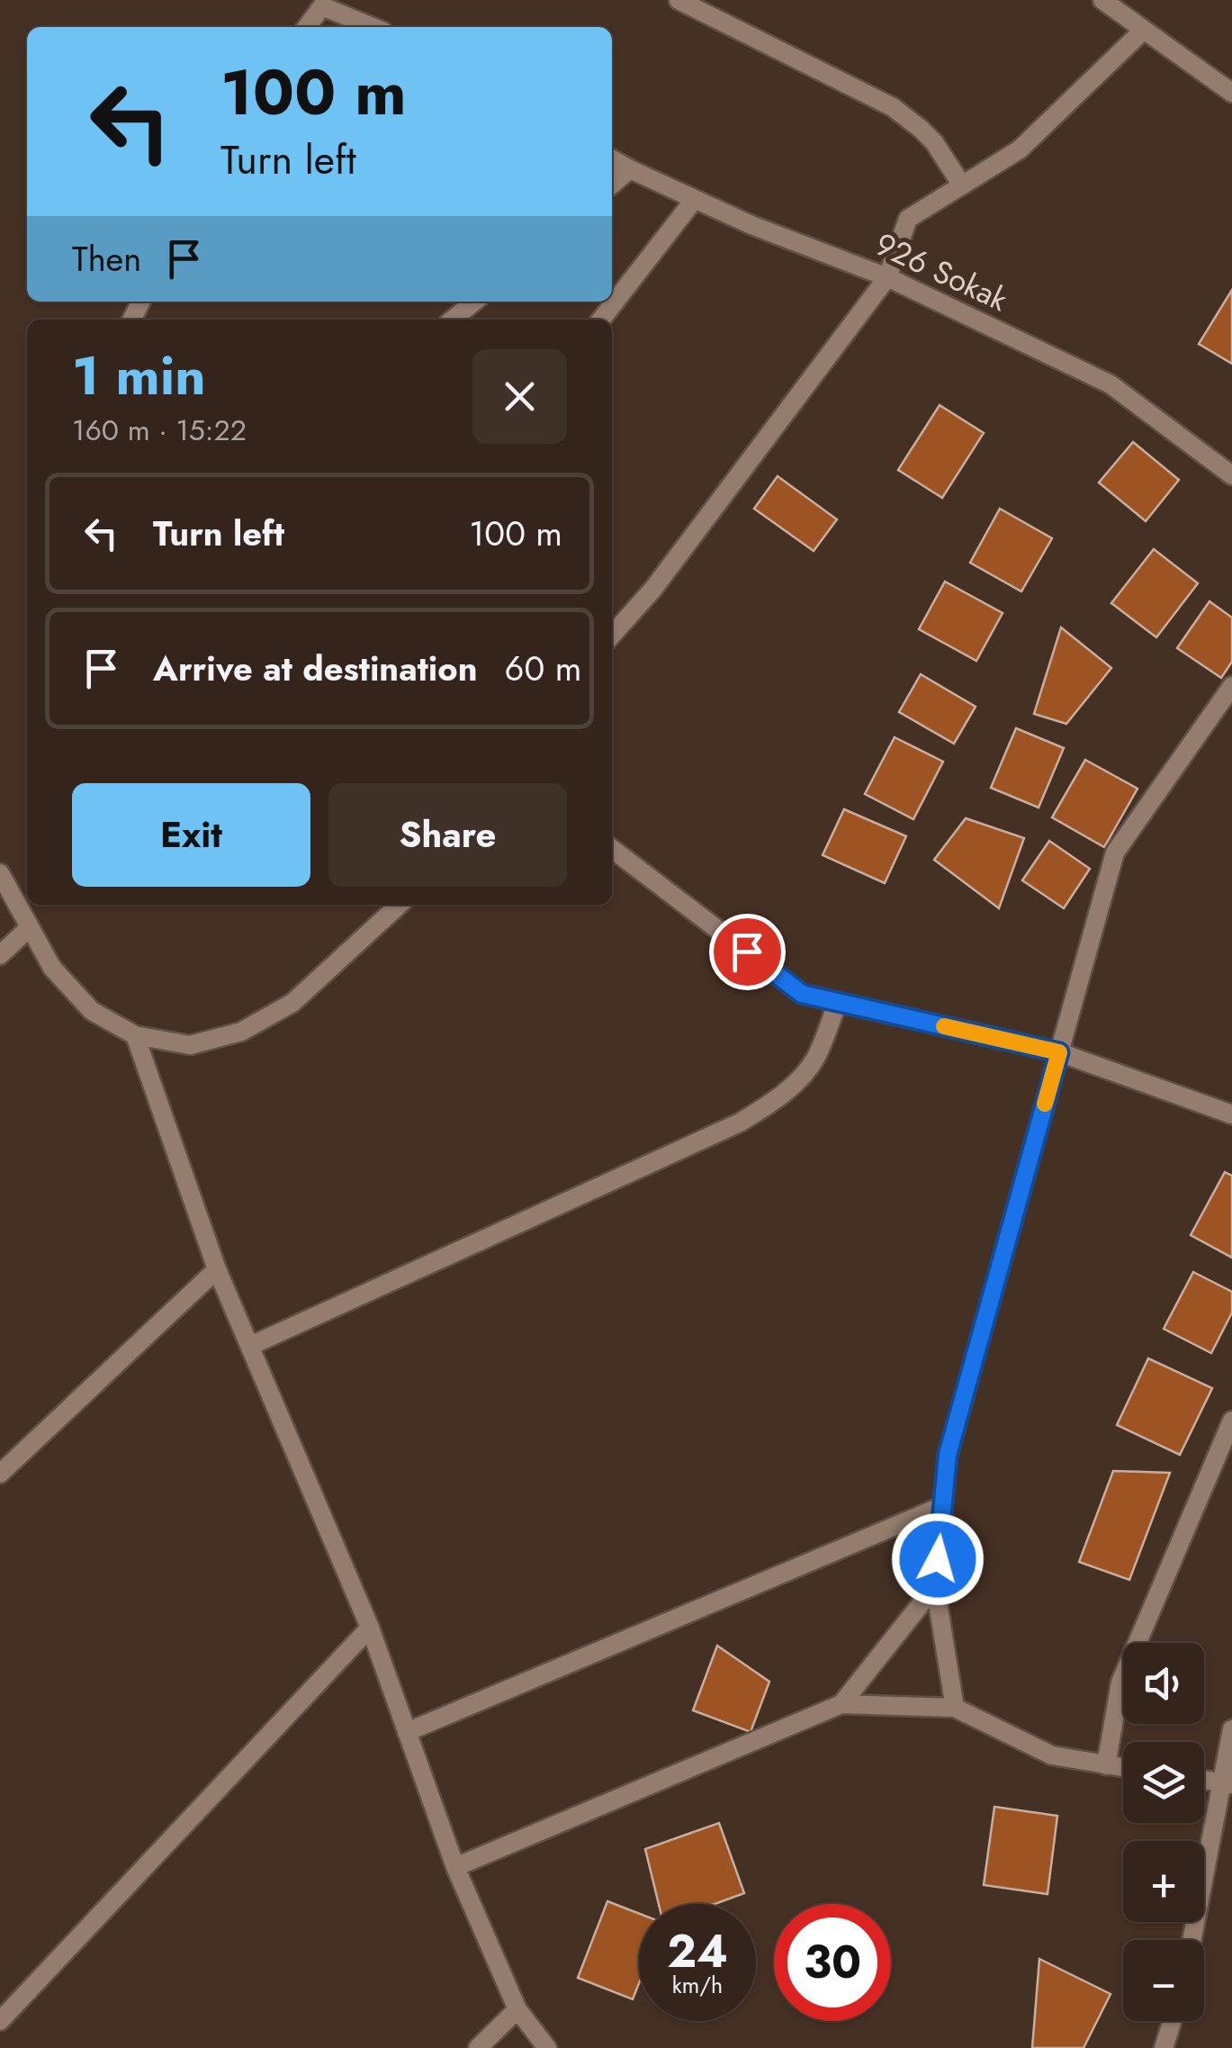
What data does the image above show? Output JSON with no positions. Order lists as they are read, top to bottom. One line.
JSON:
{"streets":{"street":["926 Sokak"]},"page":{"turn":["100 m","Turn left"],"then":"Then","heading":["1 min","160 m · 15:22"],"list":[{"name":"Turn left","value":"100 m"},{"name":"Arrive at destination","value":"60 m"}],"buttons":["Exit","Share"],"map_buttons":["+","−"],"speed":"24 km/h","limit":"30"}}
